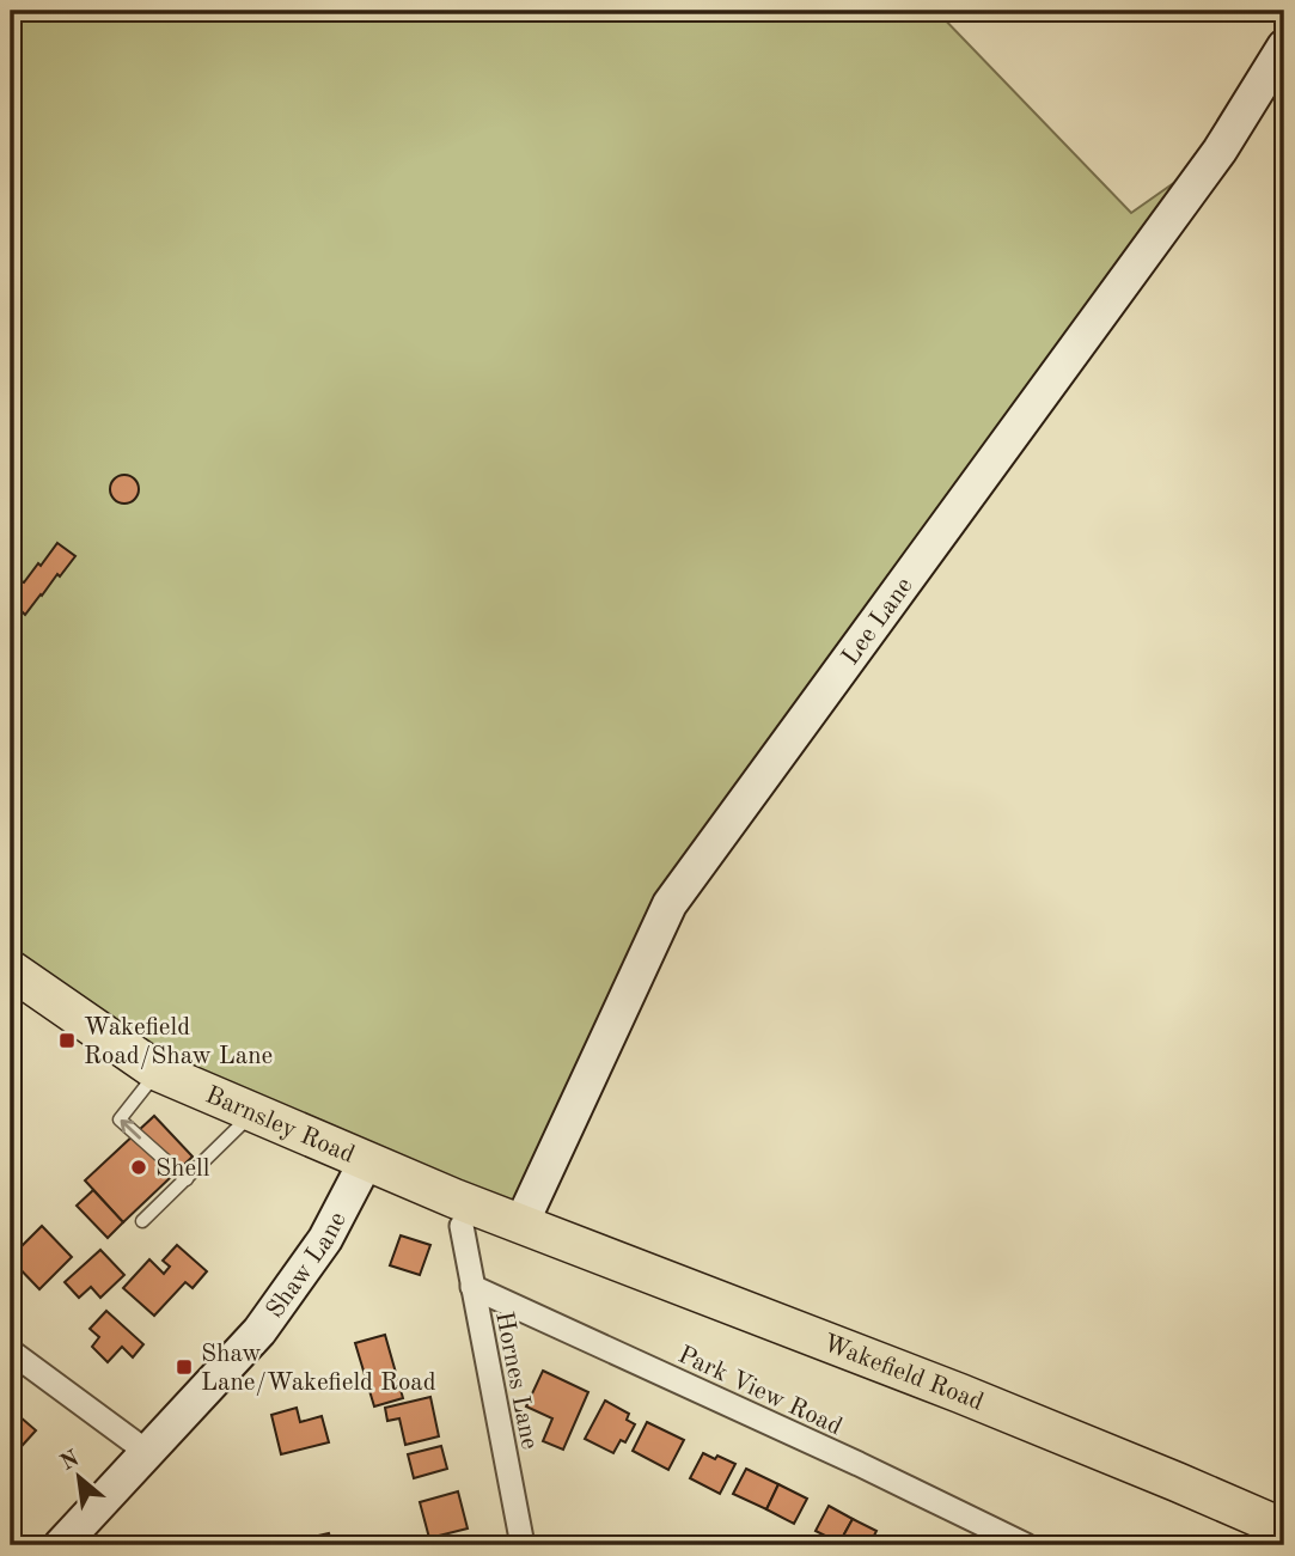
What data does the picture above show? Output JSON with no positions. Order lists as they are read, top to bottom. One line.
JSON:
{"streets":{"main road":["Lee Lane","Barnsley Road","Shaw Lane","Wakefield Road"],"street":["Hornes Lane","Park View Road"]},"crossings":[["Lee Lane","Barnsley Road"],["Lee Lane","Wakefield Road"],["Barnsley Road","Shaw Lane"],["Barnsley Road","Wakefield Road"],["Hornes Lane","Park View Road"]],"places":{"transit":["Wakefield Road/Shaw Lane","Shaw Lane/Wakefield Road"],"other":["Shell"]},"north":"top left"}
